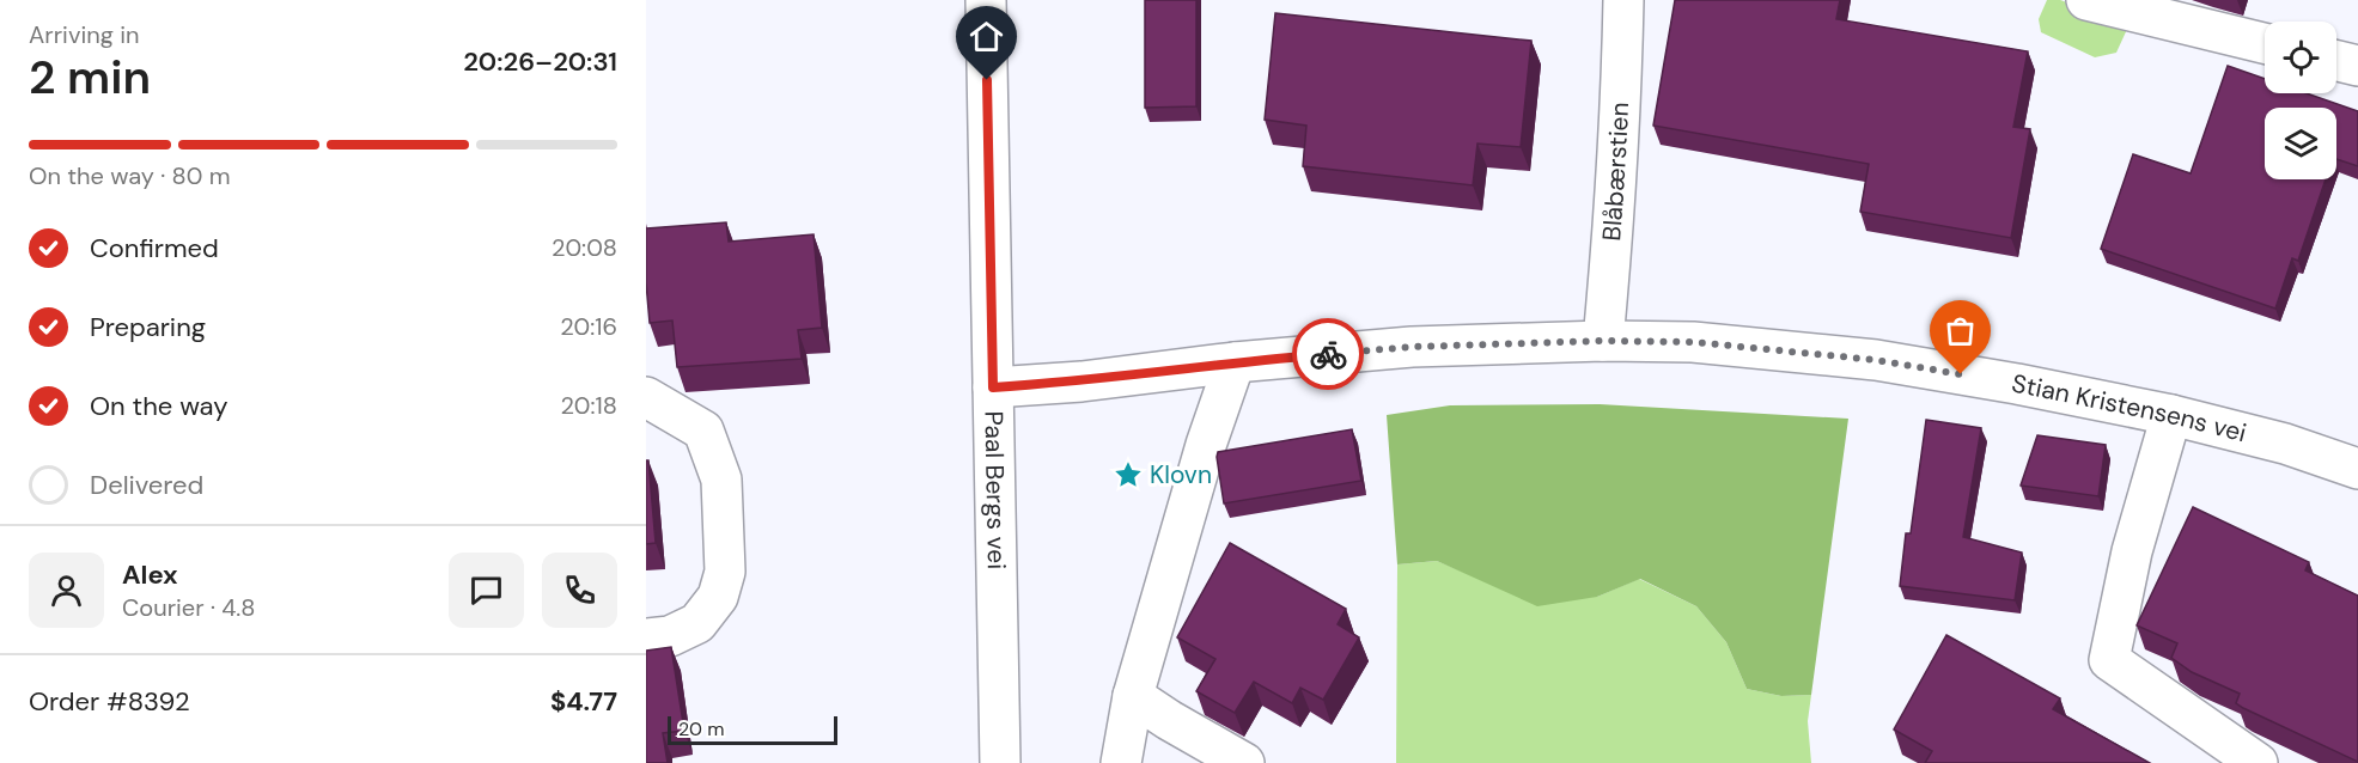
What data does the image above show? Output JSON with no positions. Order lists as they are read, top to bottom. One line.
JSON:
{"streets":{"street":["Blåbærstien","Stian Kristensens vei","Paal Bergs vei"]},"crossings":[["Blåbærstien","Stian Kristensens vei"],["Stian Kristensens vei","Paal Bergs vei"]],"places":{"place":["Klovn"]},"scale_bar":"20 m","page":{"heading":["2 min","Arriving in","20:26–20:31"],"panel":["Alex","Courier · 4.8","Order #8392","$4.77"],"bar":"On the way · 80 m","list":[["Confirmed","20:08"],["Preparing","20:16"],["On the way","20:18"],"Delivered"],"scale":"20 m"}}
